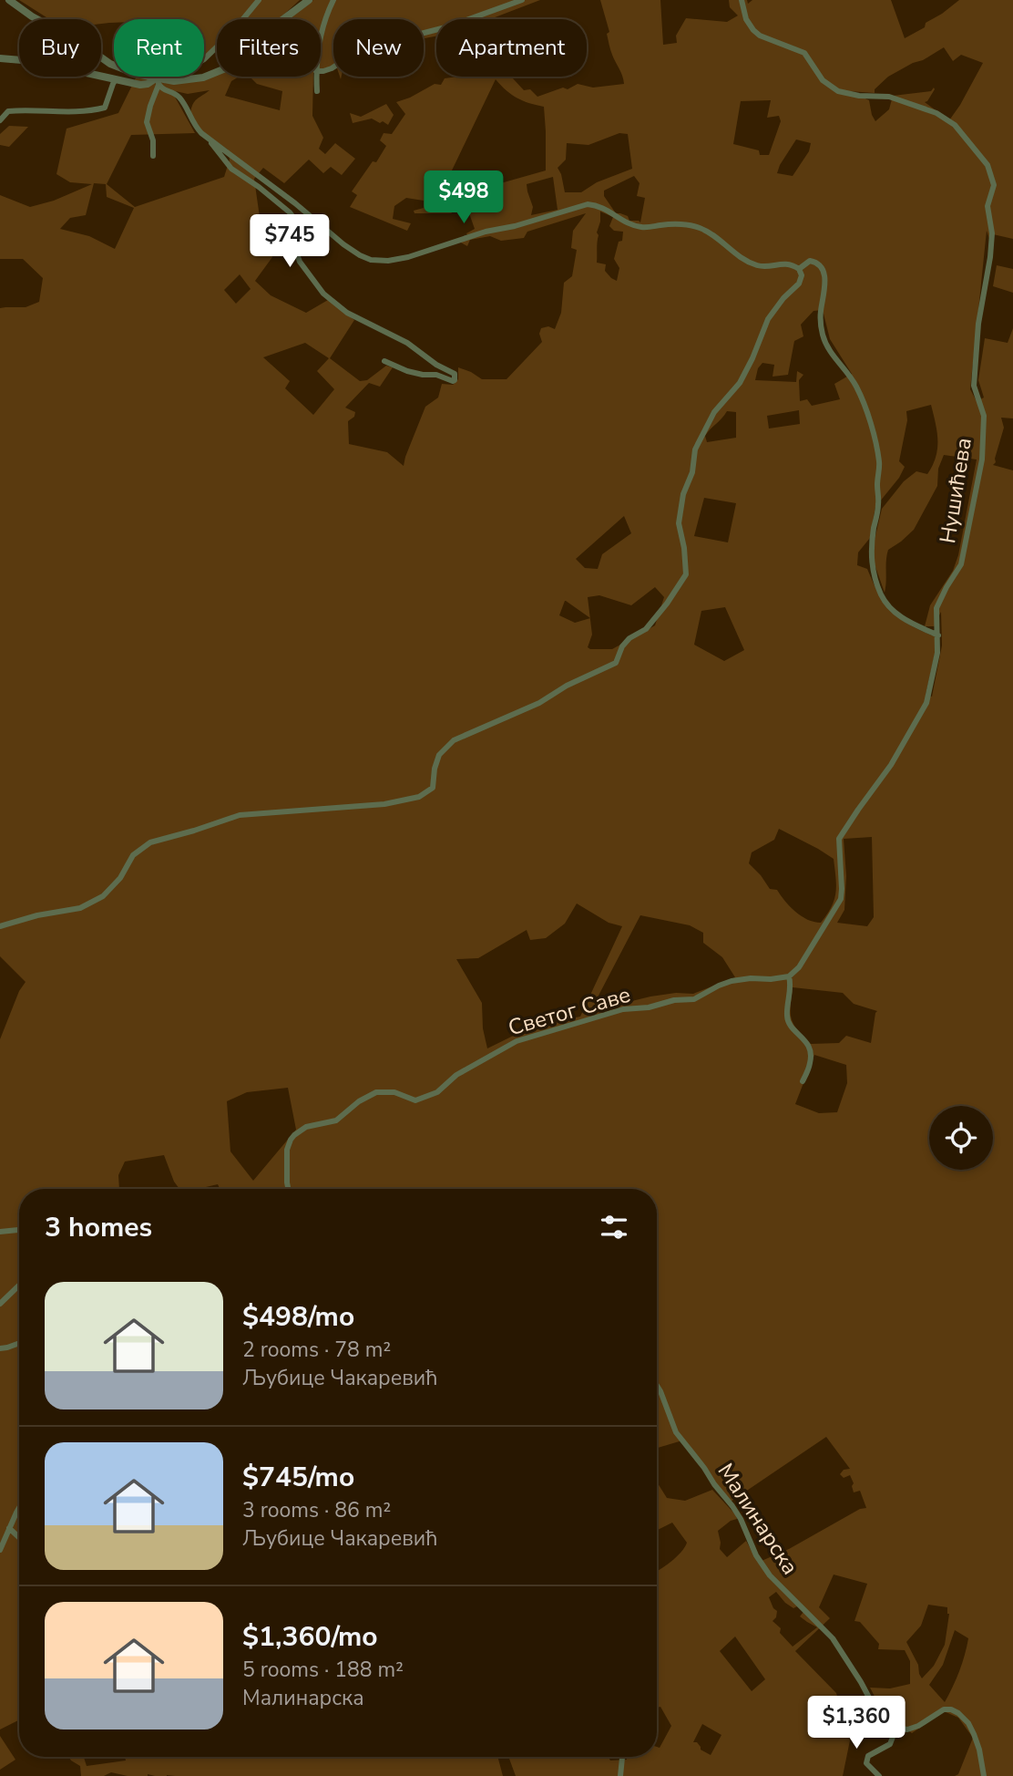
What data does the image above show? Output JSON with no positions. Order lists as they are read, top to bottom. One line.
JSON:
{"streets":{"street":["Нушићева","Светог Саве","Малинарска"]},"crossings":[["Нушићева","Светог Саве"]],"page":{"chip":["Buy","Rent","Filters","New","Apartment"],"price":["$498","$745","$1,360"],"heading":"3 homes","list":[{"name":"$498/mo","note":"2 rooms · 78 m² · Љубице Чакаревић"},{"name":"$745/mo","note":"3 rooms · 86 m² · Љубице Чакаревић"},{"name":"$1,360/mo","note":"5 rooms · 188 m² · Малинарска"}]}}
